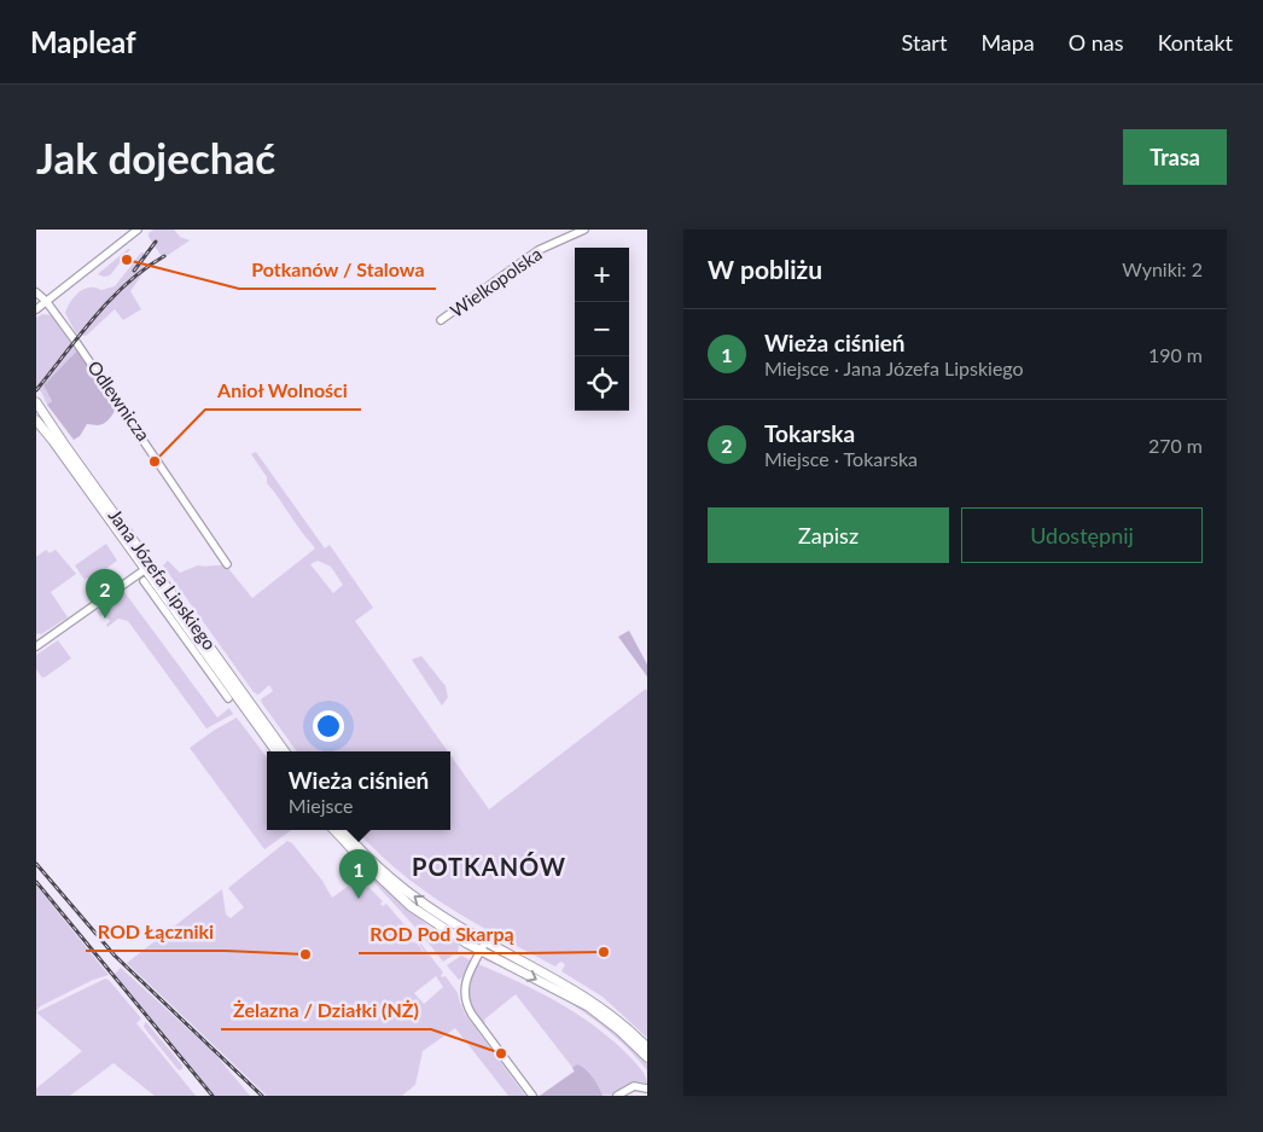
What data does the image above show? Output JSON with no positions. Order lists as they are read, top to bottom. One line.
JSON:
{"streets":{"main road":["Jana Józefa Lipskiego"],"street":["Wielkopolska","Odlewnicza"]},"districts":["POTKANÓW"],"places":["Potkanów / Stalowa","Anioł Wolności","ROD Pod Skarpą","ROD Łączniki","Żelazna / Działki (NŻ)"],"page":{"header":"Mapleaf","nav":["Start","Mapa","O nas","Kontakt"],"buttons":["Trasa",["Zapisz","Udostępnij"]],"title":"Jak dojechać","heading":["W pobliżu","Wyniki: 2"],"map_buttons":["+","−"],"list":[{"mark":"1","name":"Wieża ciśnień","note":"Miejsce · Jana Józefa Lipskiego","value":"190 m"},{"mark":"2","name":"Tokarska","note":"Miejsce · Tokarska","value":"270 m"}],"pins":["2","1"],"popup":["Wieża ciśnień","Miejsce"]}}
